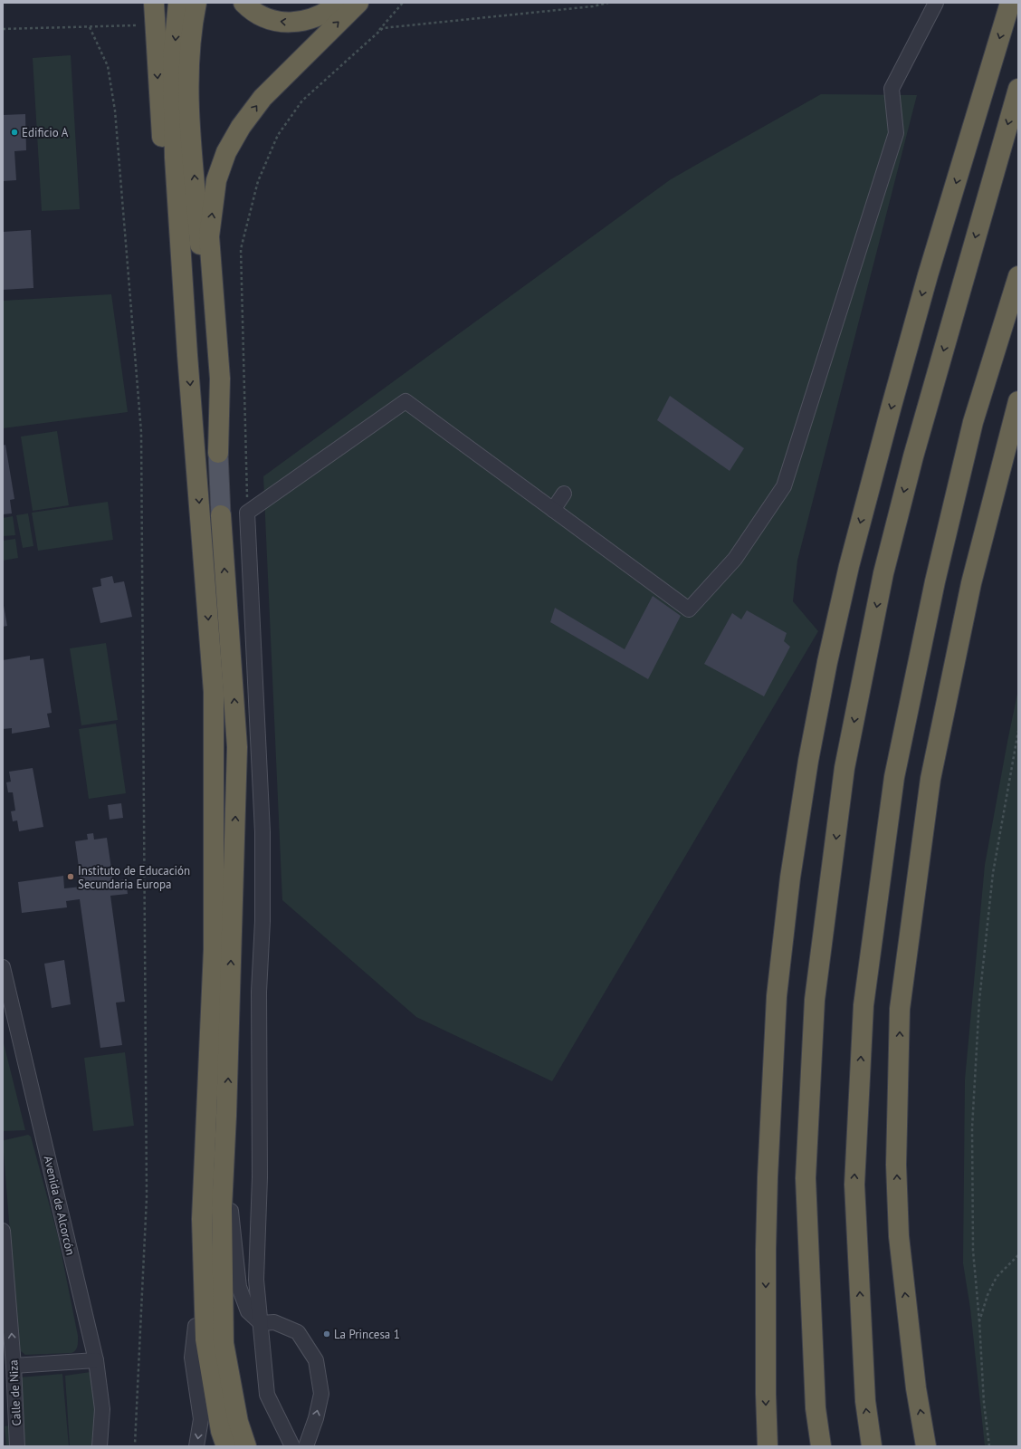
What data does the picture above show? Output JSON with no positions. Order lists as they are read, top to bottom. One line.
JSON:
{"streets":{"street":["Avenida de Alcorcón","Calle de Niza"]},"one_way":["Calle de Niza"],"places":["Edificio A","Instituto de Educación Secundaria Europa","La Princesa 1"]}
